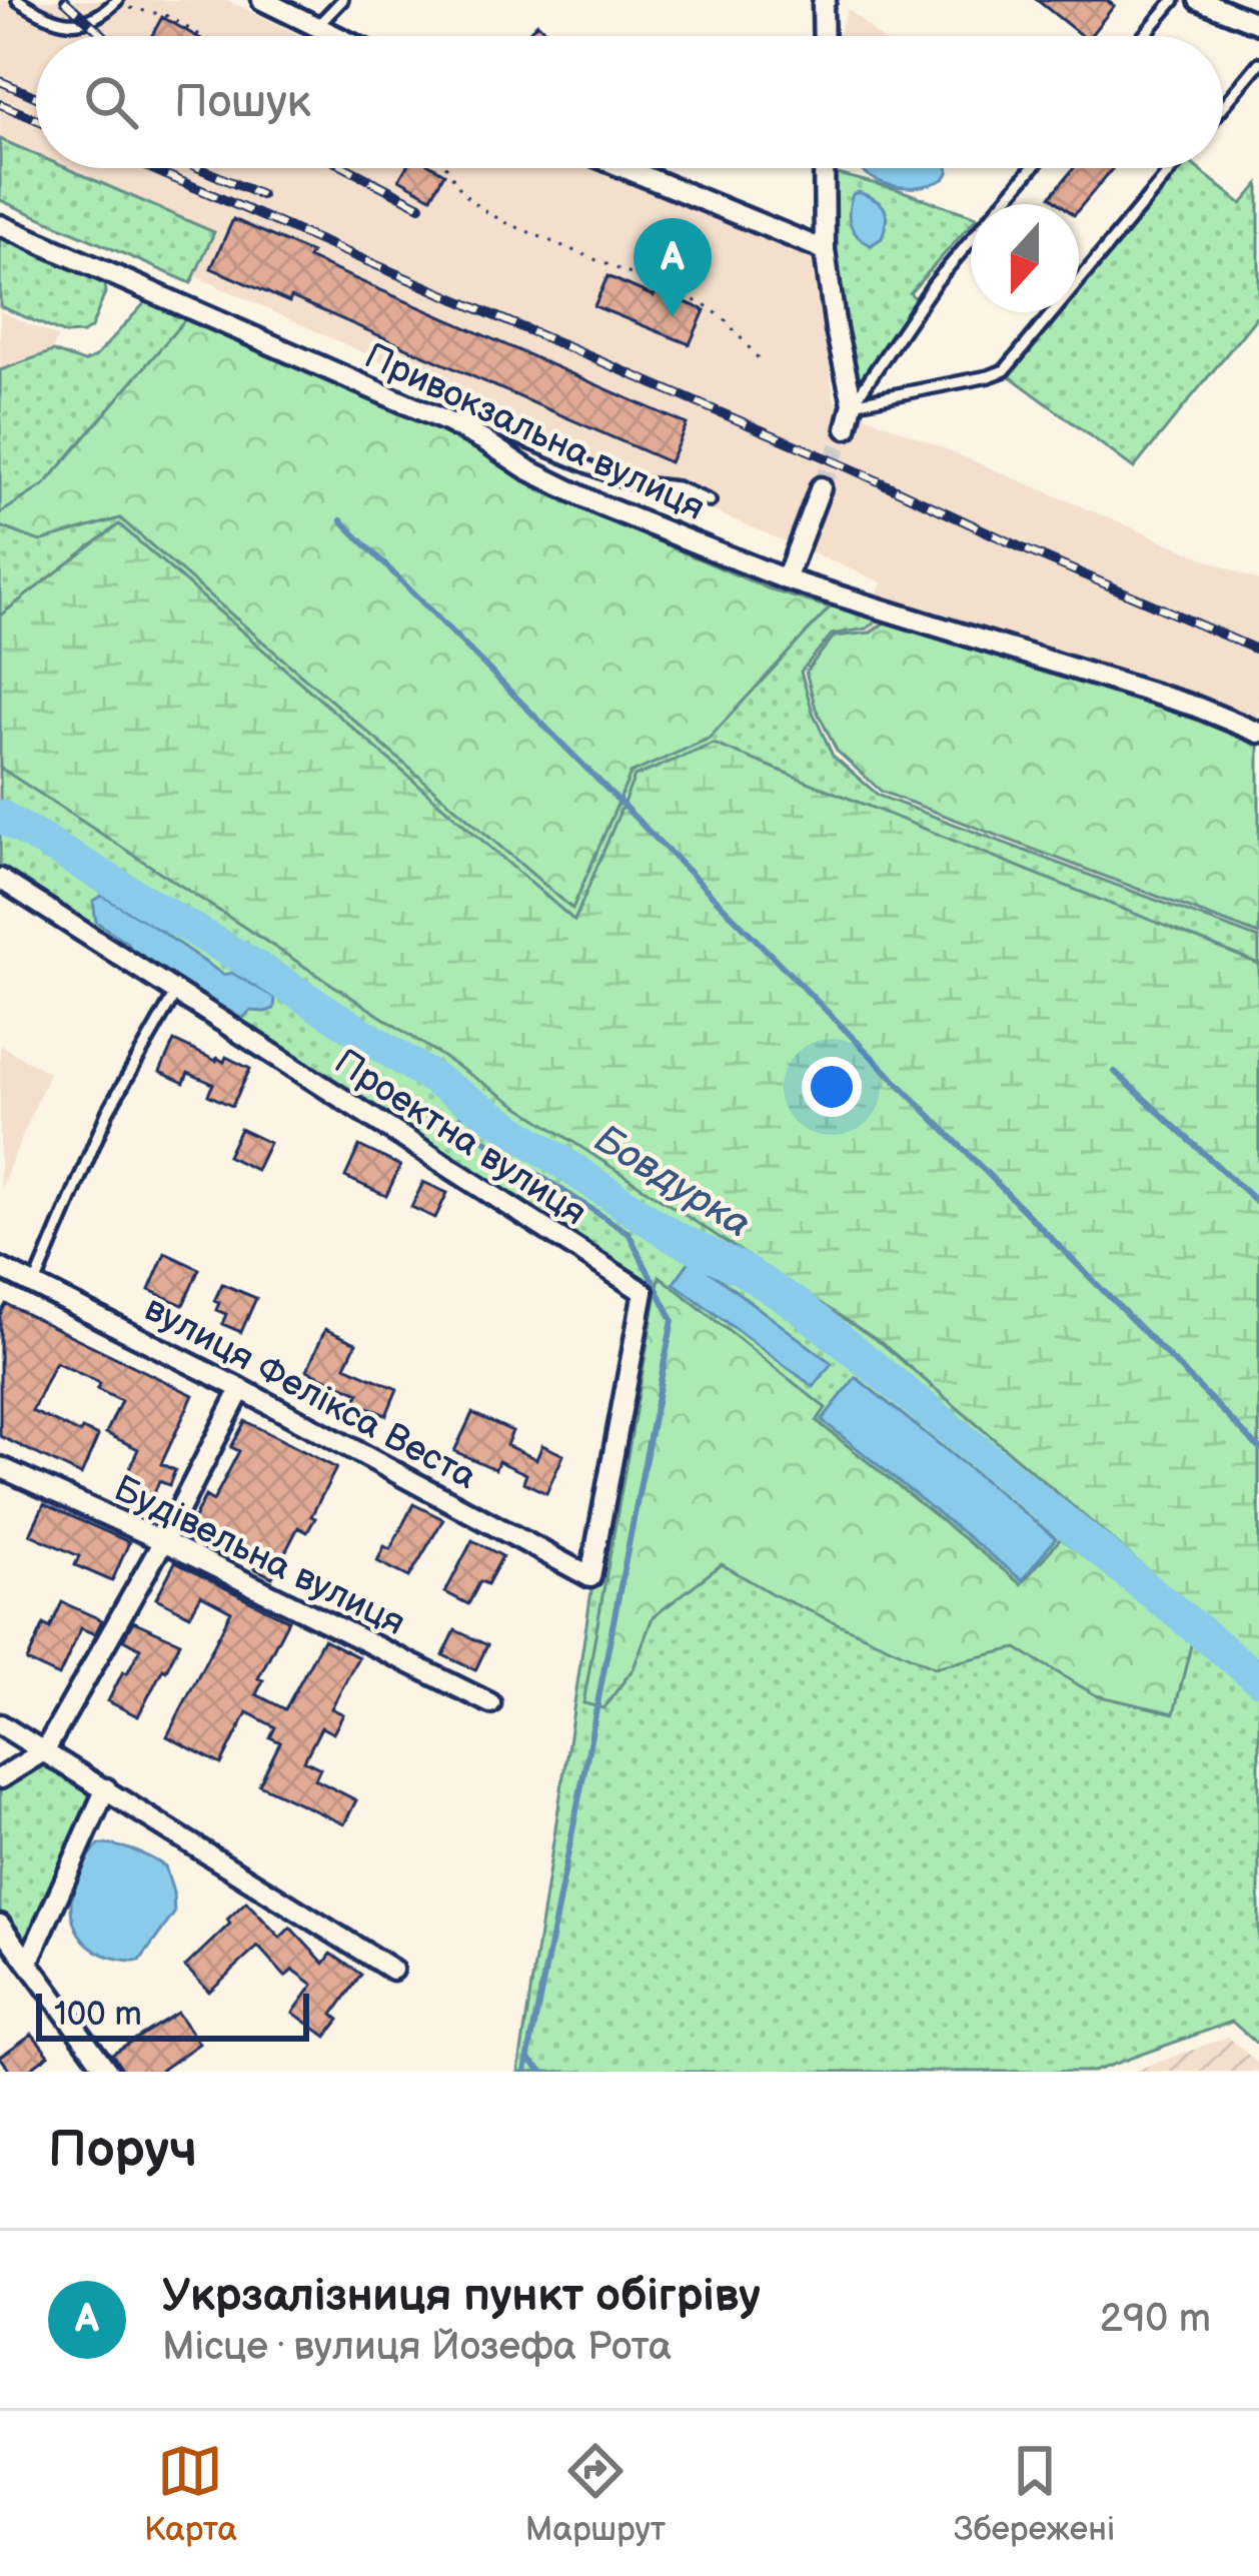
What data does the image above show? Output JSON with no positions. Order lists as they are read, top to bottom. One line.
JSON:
{"streets":{"street":["Привокзальна вулиця","Проектна вулиця","вулиця Фелікса Веста","Будівельна вулиця"]},"crossings":[["Проектна вулиця","вулиця Фелікса Веста"]],"water":["Бовдурка"],"scale_bar":"100 m","north":"bottom","page":{"search":"Пошук","pins":"A","scale":"100 m","heading":"Поруч","list":[{"mark":"A","name":"Укрзалізниця пункт обігріву","note":"Місце · вулиця Йозефа Рота","value":"290 m"}],"nav":["Карта","Маршрут","Збережені"]}}
